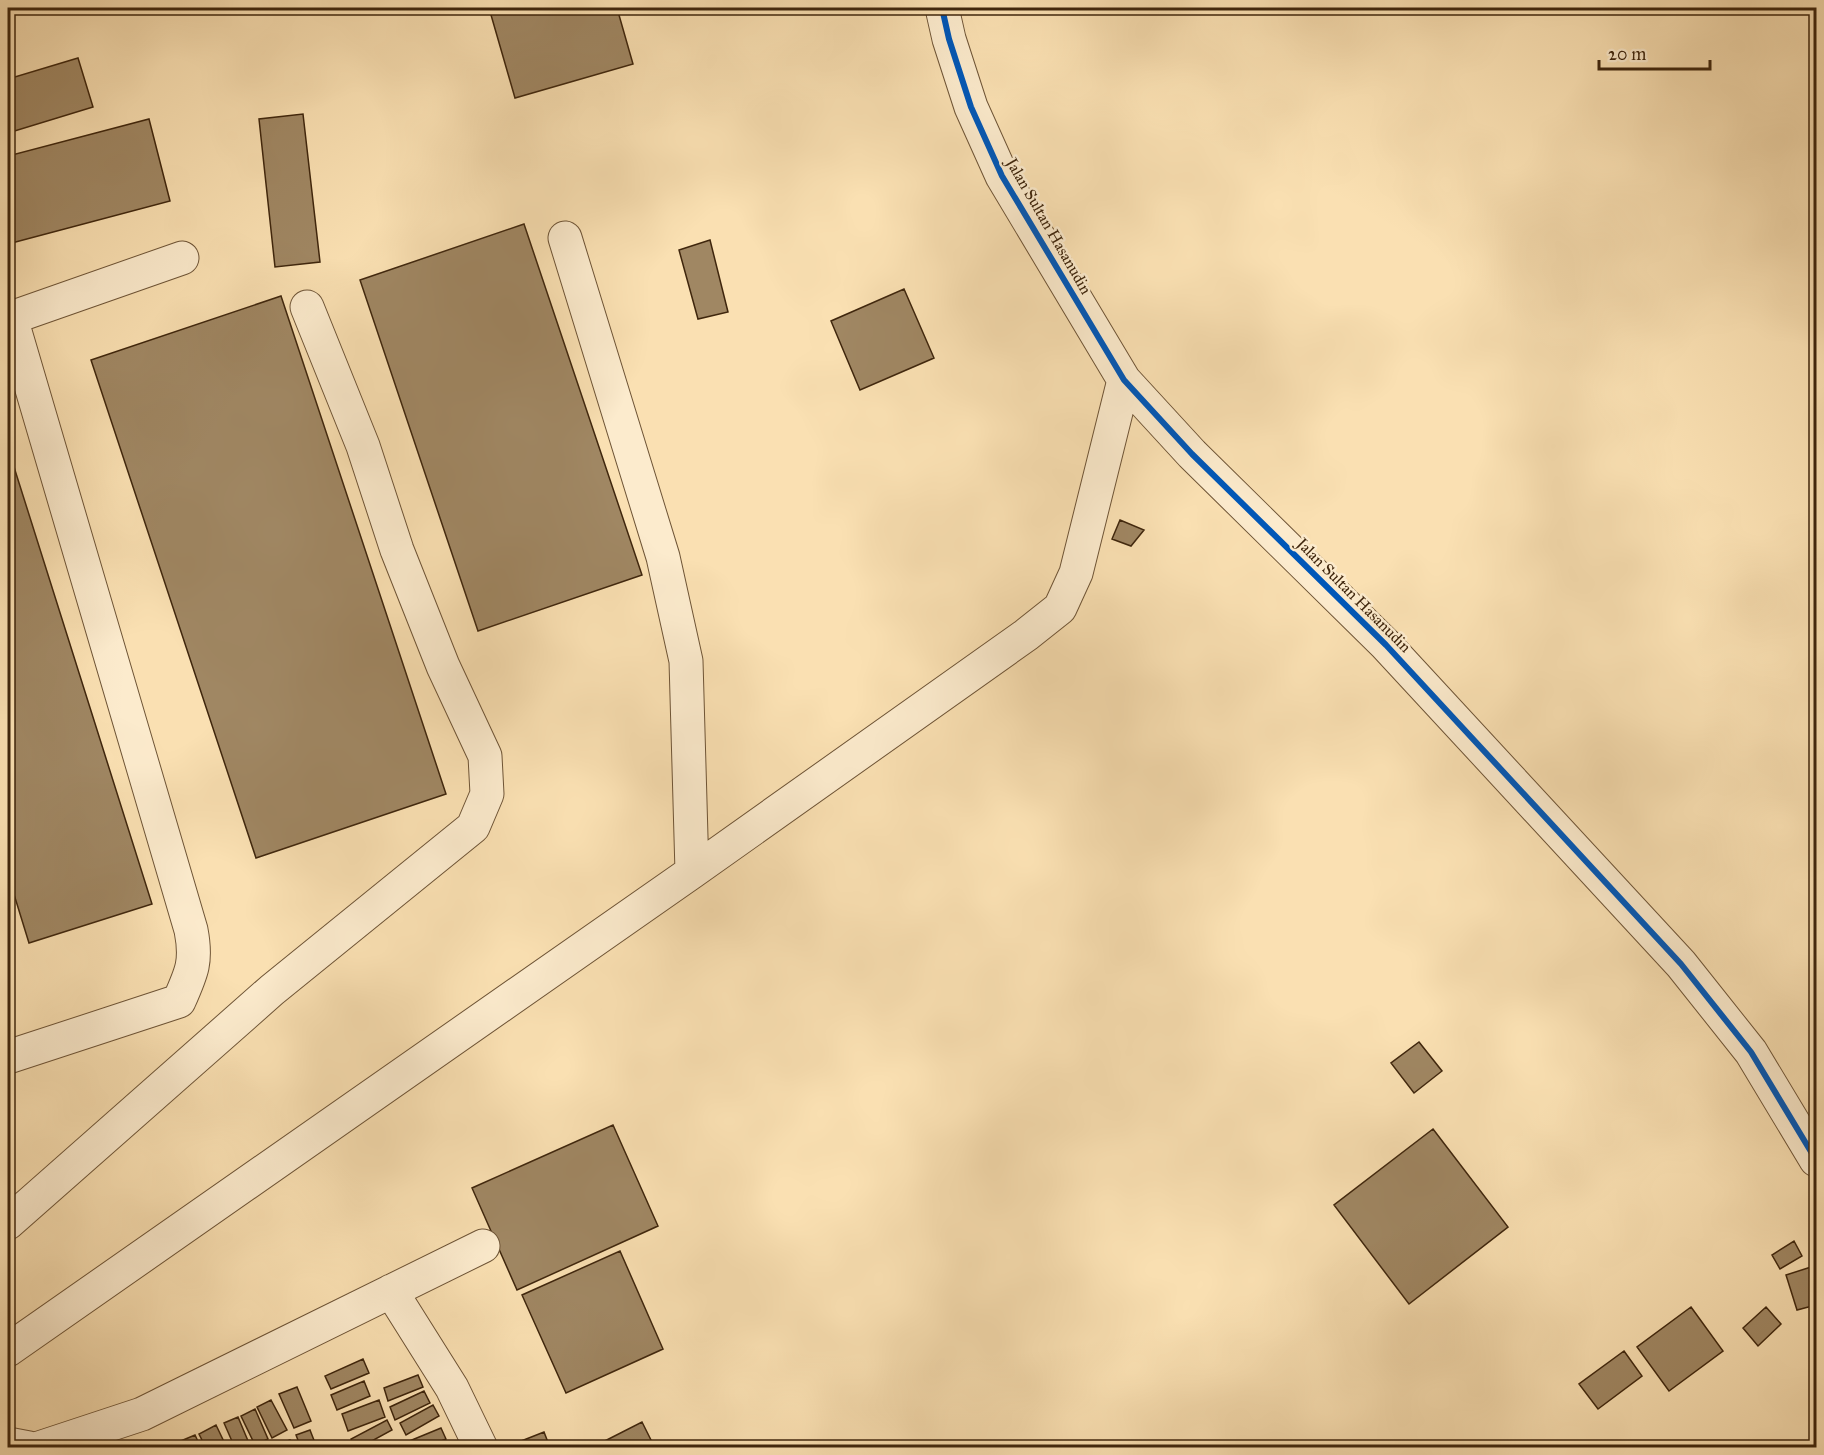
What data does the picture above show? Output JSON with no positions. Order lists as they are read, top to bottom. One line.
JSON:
{"streets":{"street":["Jalan Sultan Hasanudin"]},"scale_bar":"20 m"}
